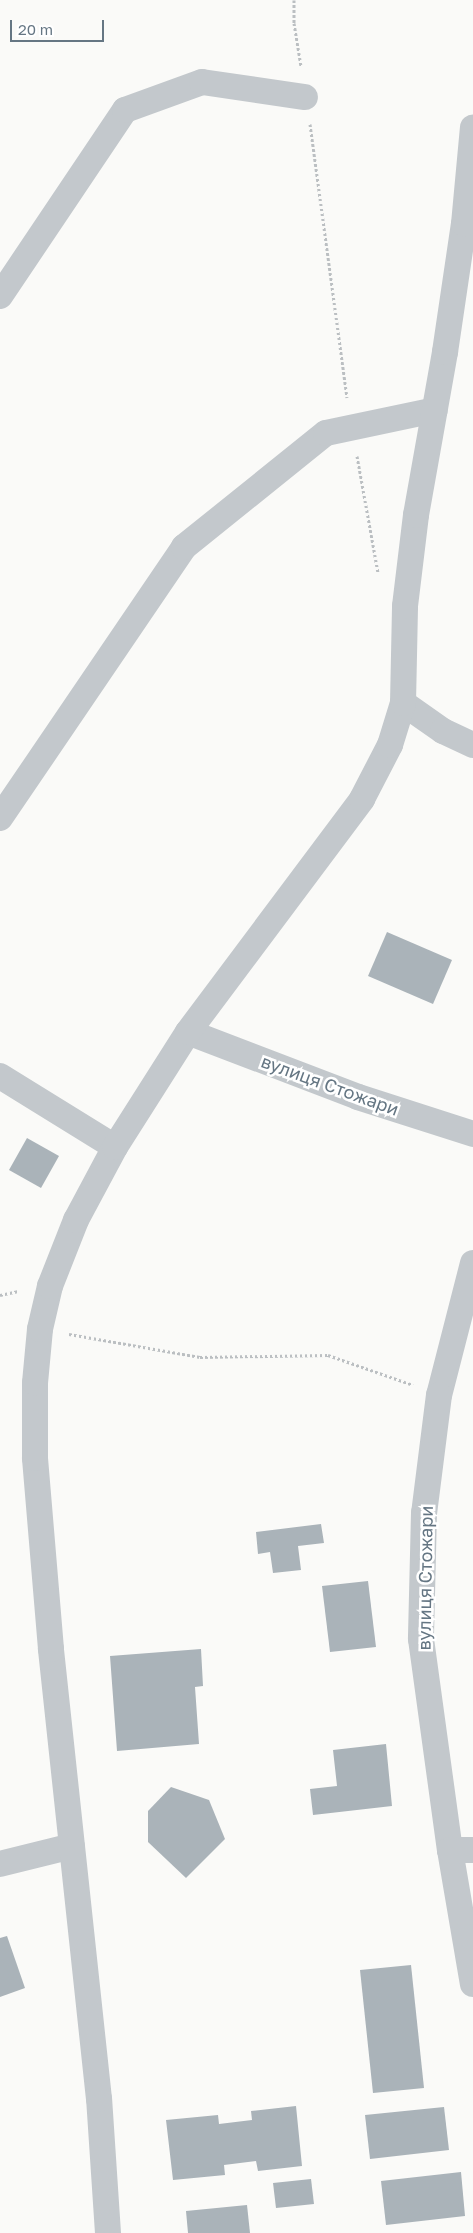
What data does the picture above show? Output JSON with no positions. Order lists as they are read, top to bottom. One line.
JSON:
{"streets":{"street":["вулиця Стожари"]},"scale_bar":"20 m"}
